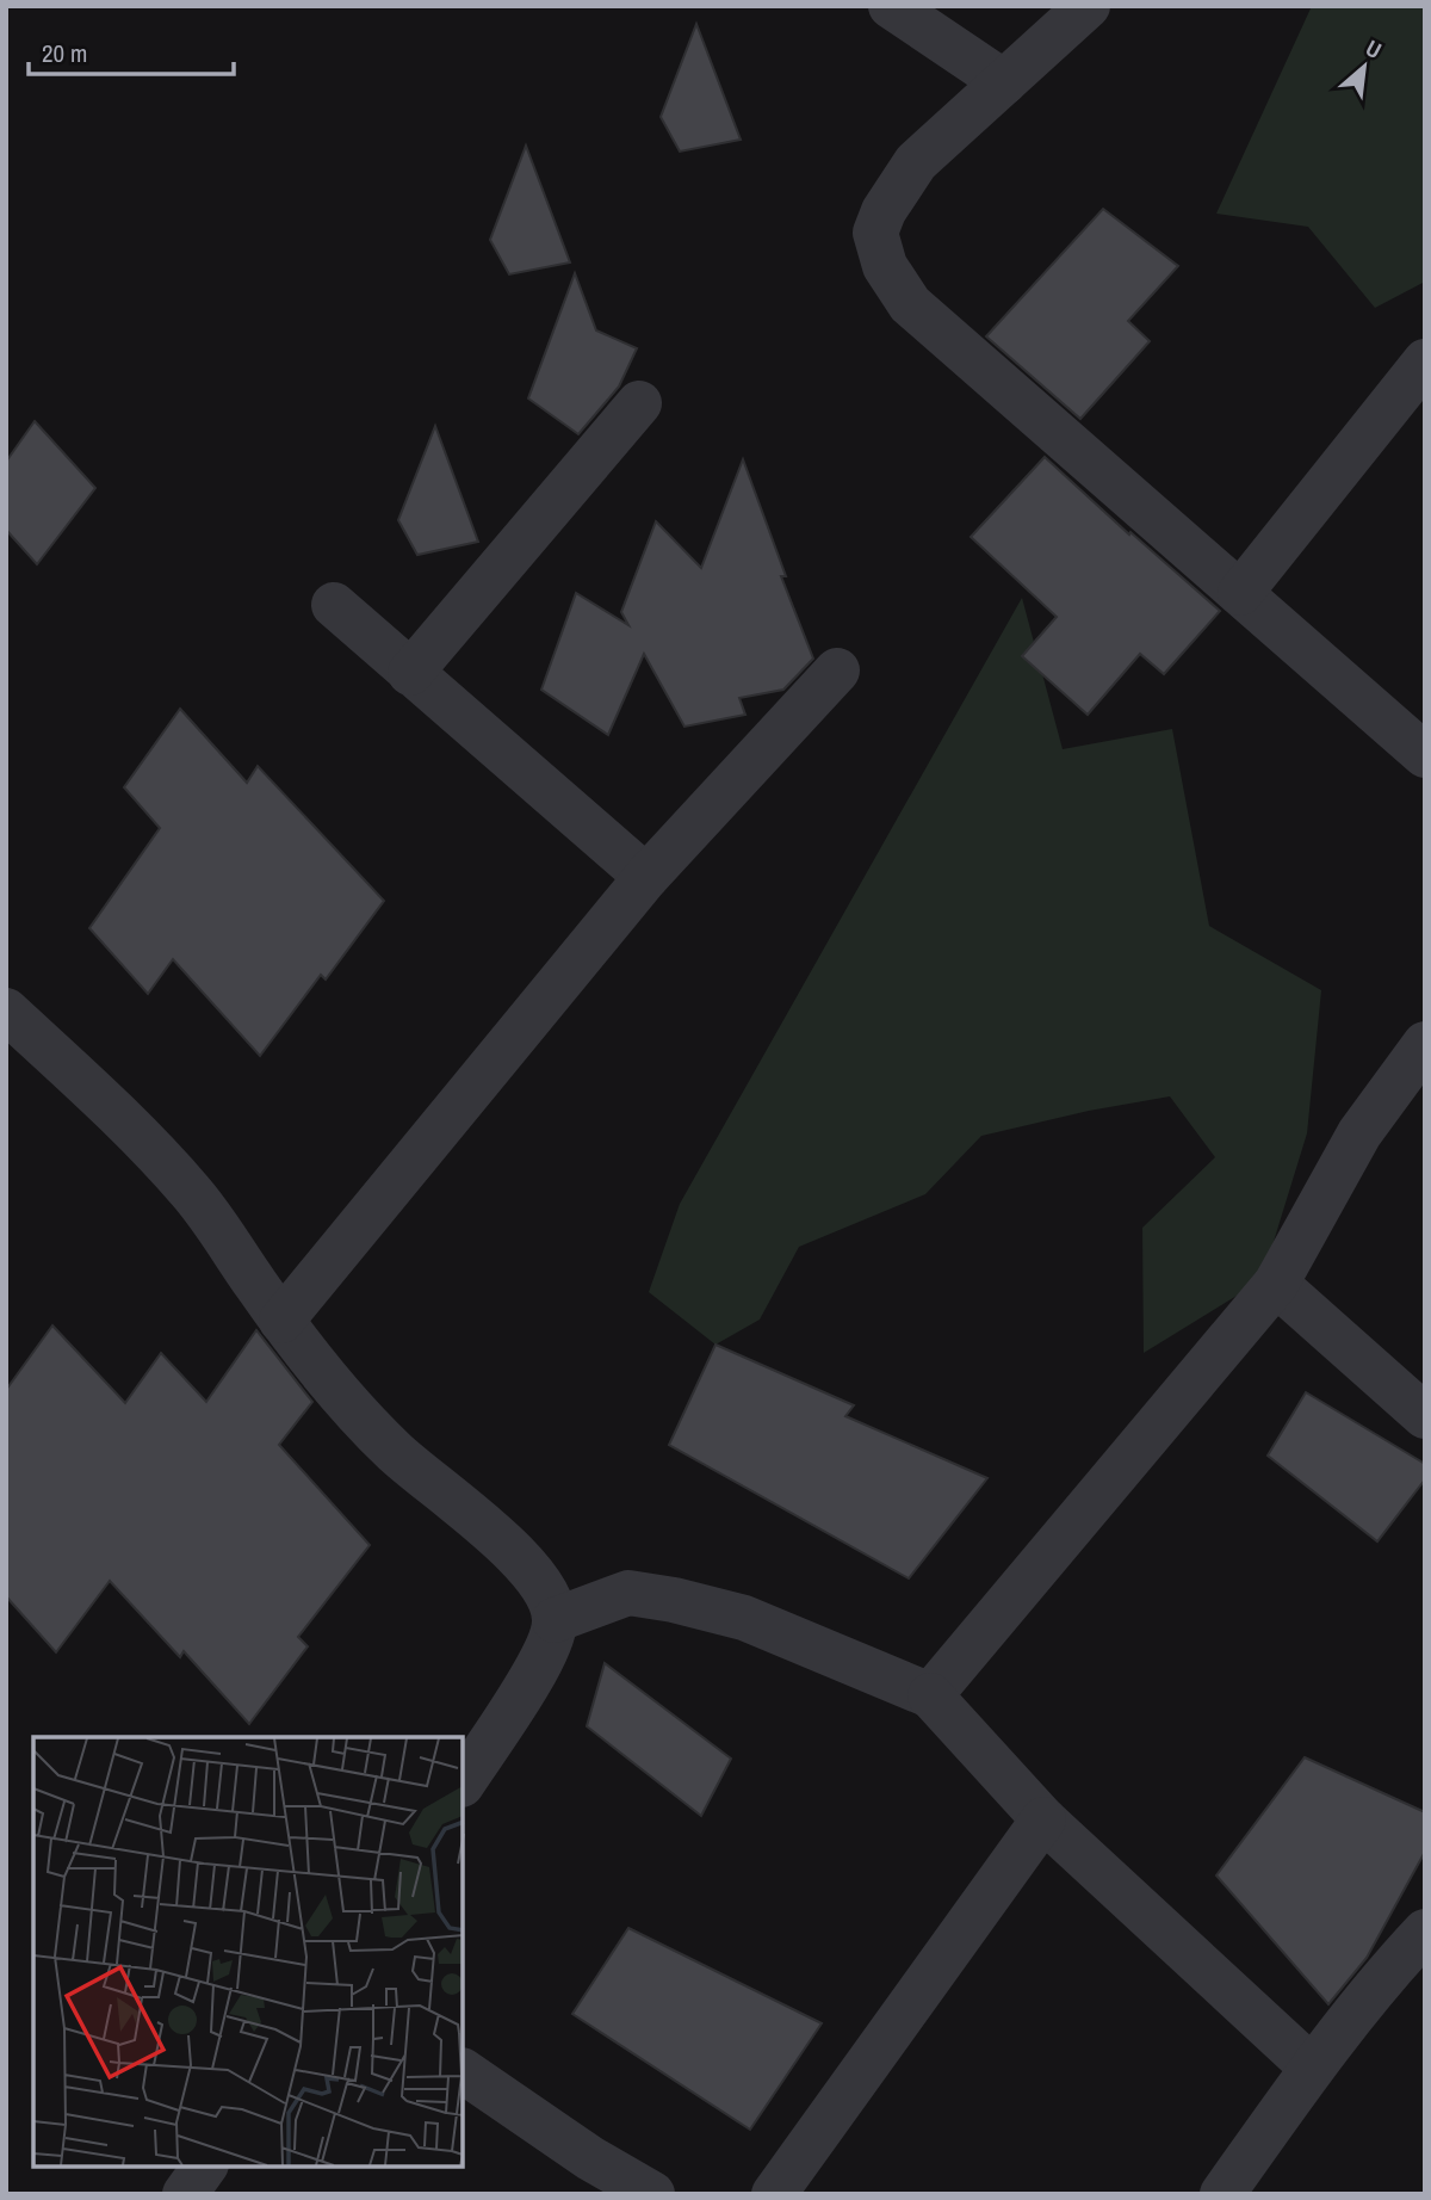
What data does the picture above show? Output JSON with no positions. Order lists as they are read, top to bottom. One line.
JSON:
{"scale_bar":"20 m","north":"top right"}
